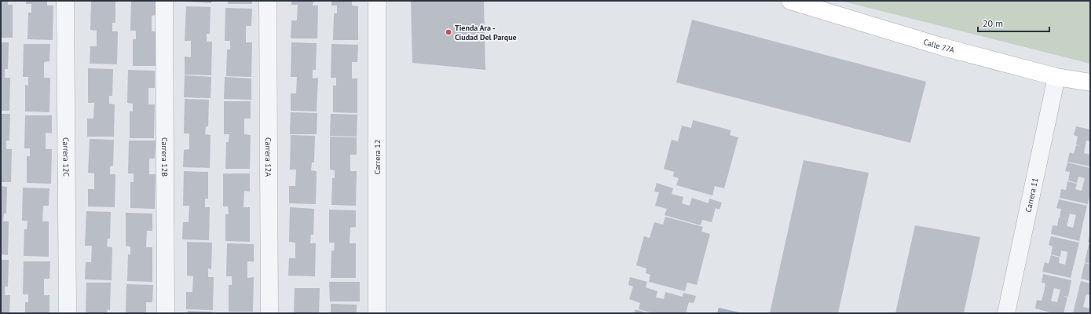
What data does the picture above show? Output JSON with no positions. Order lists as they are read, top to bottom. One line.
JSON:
{"streets":{"street":["Calle 77A","Carrera 12C","Carrera 12B","Carrera 12A","Carrera 12","Carrera 11"]},"crossings":[["Calle 77A","Carrera 11"]],"places":["Tienda Ara - Ciudad Del Parque"],"scale_bar":"20 m"}
